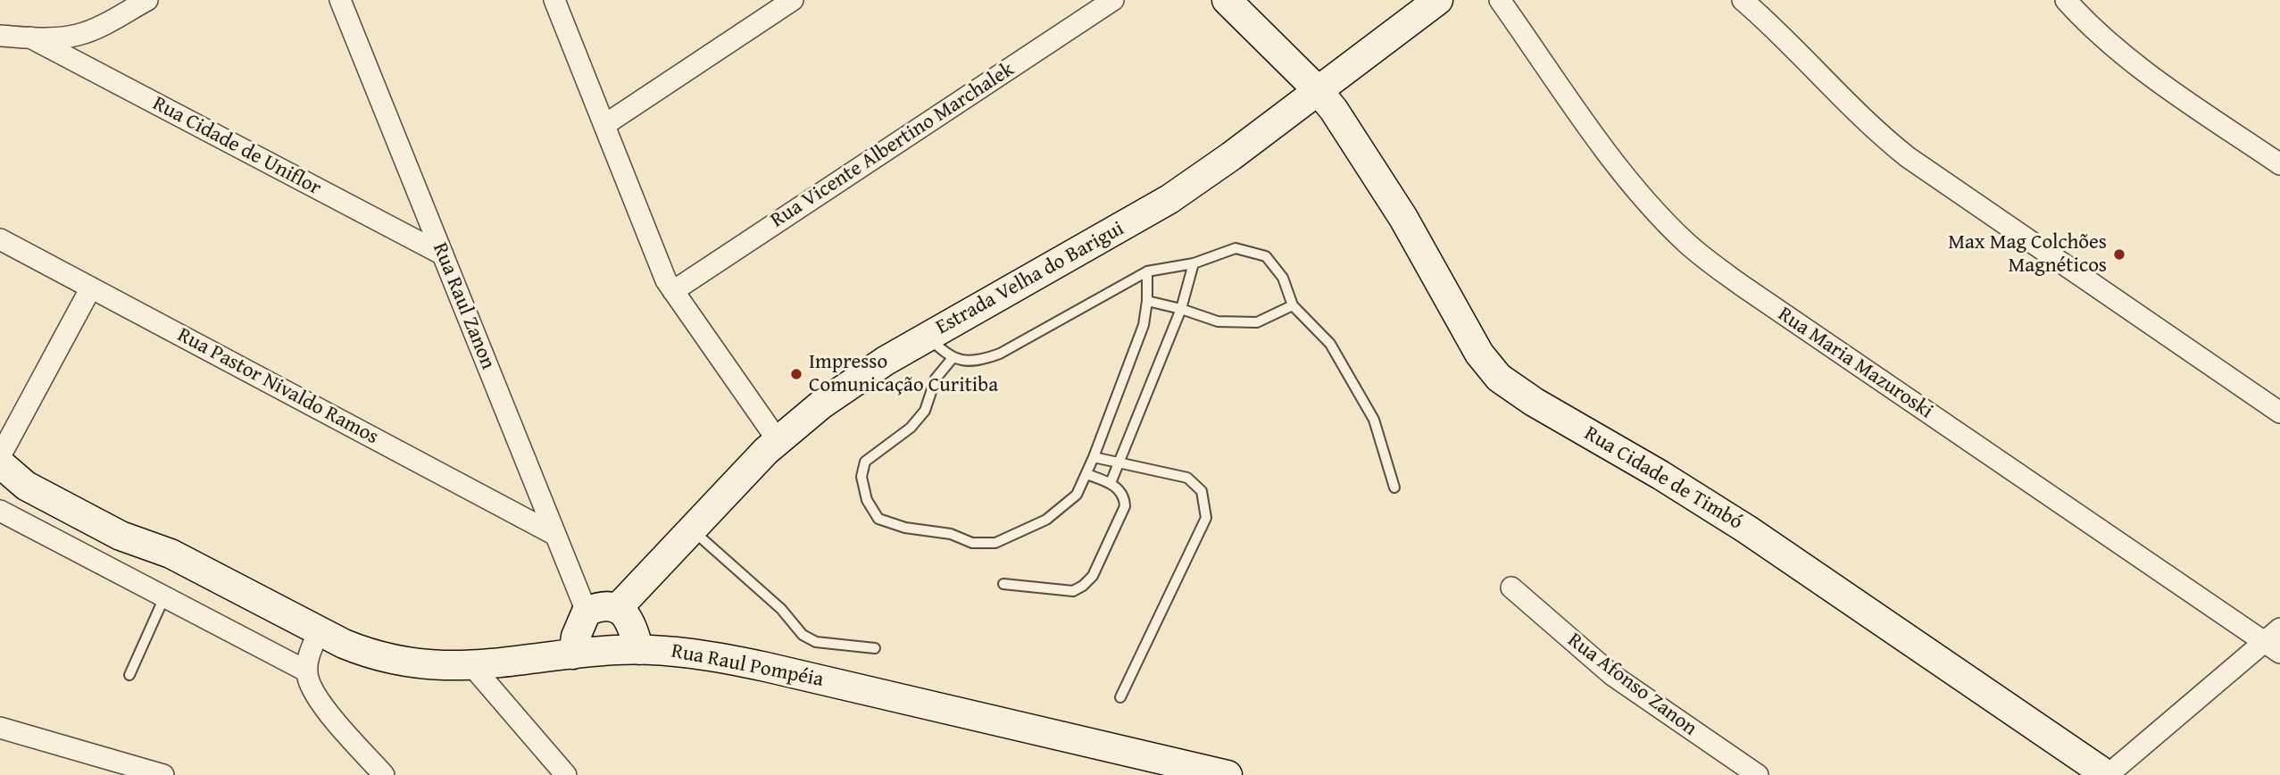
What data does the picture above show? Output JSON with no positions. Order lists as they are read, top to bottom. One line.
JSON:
{"streets":{"main road":["Estrada Velha do Barigui","Rua Cidade de Timbó","Rua Raul Pompéia"],"street":["Rua Vicente Albertino Marchalek","Rua Cidade de Uniflor","Rua Raul Zanon","Rua Maria Mazuroski","Rua Pastor Nivaldo Ramos","Rua Afonso Zanon"]},"crossings":[["Rua Cidade de Uniflor","Rua Raul Zanon"],["Estrada Velha do Barigui","Rua Cidade de Timbó"],["Rua Raul Zanon","Rua Pastor Nivaldo Ramos"]],"places":["Max Mag Colchões Magnéticos","Impresso Comunicação Curitiba"]}
